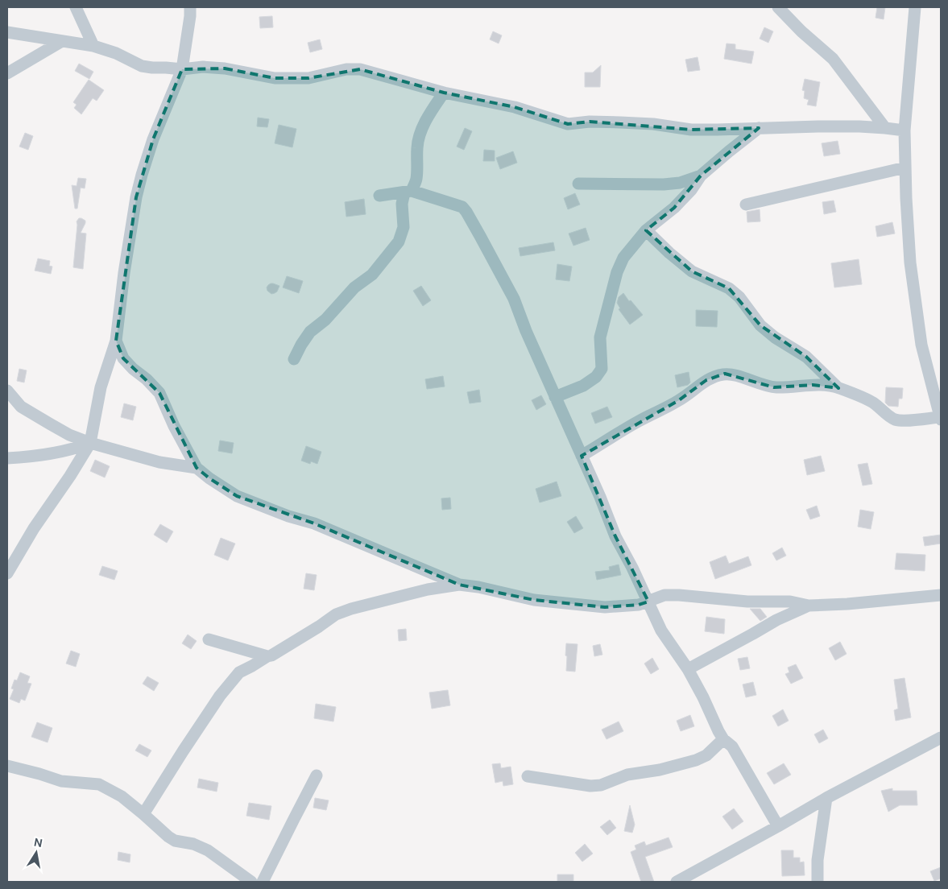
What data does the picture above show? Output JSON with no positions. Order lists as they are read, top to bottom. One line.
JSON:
{"north":"top"}
